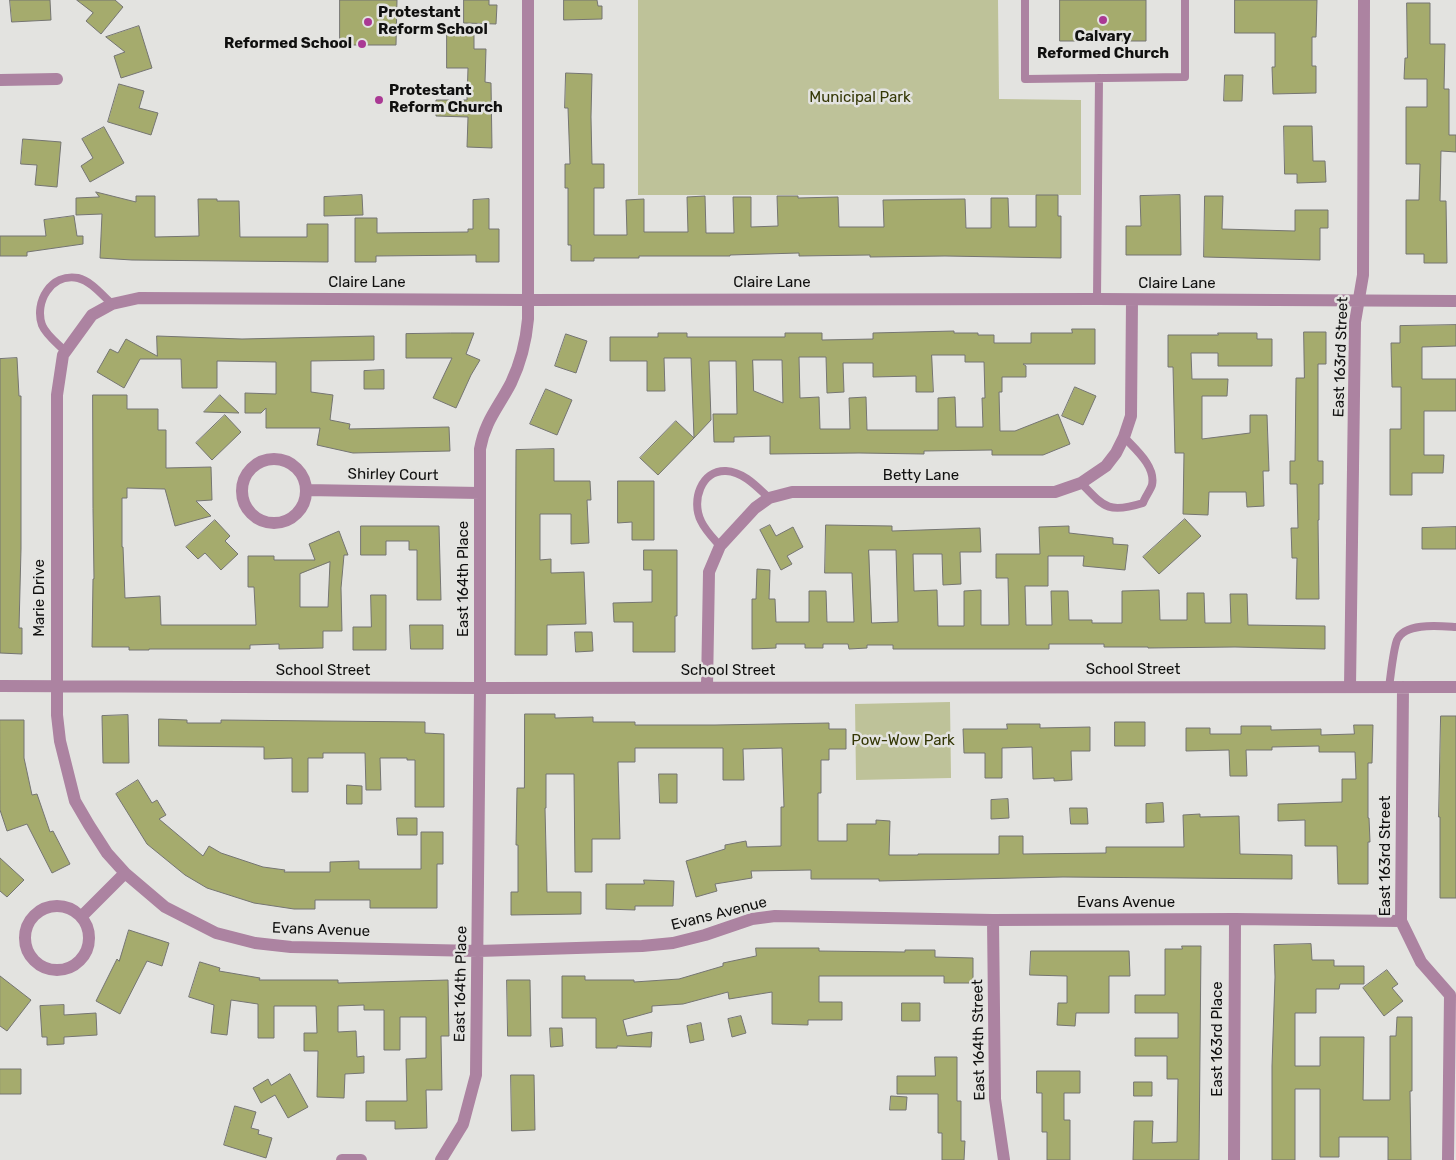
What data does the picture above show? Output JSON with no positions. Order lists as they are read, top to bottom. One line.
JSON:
{"streets":{"street":["Claire Lane","East 163rd Street","Shirley Court","Betty Lane","East 164th Place","Marie Drive","School Street","Evans Avenue","East 163rd Place","East 164th Street"]},"crossings":[["Claire Lane","East 163rd Street"],["Claire Lane","Betty Lane"],["Claire Lane","East 164th Place"],["Claire Lane","Marie Drive"],["East 163rd Street","School Street"],["East 163rd Street","Evans Avenue"],["Shirley Court","East 164th Place"],["Betty Lane","School Street"],["East 164th Place","School Street"],["East 164th Place","Evans Avenue"],["Marie Drive","School Street"],["Marie Drive","Evans Avenue"],["Evans Avenue","East 163rd Place"],["Evans Avenue","East 164th Street"]],"parks":["Municipal Park","Pow-Wow Park"],"places":["Calvary Reformed Church","Protestant Reform School","Reformed School","Protestant Reform Church"]}
